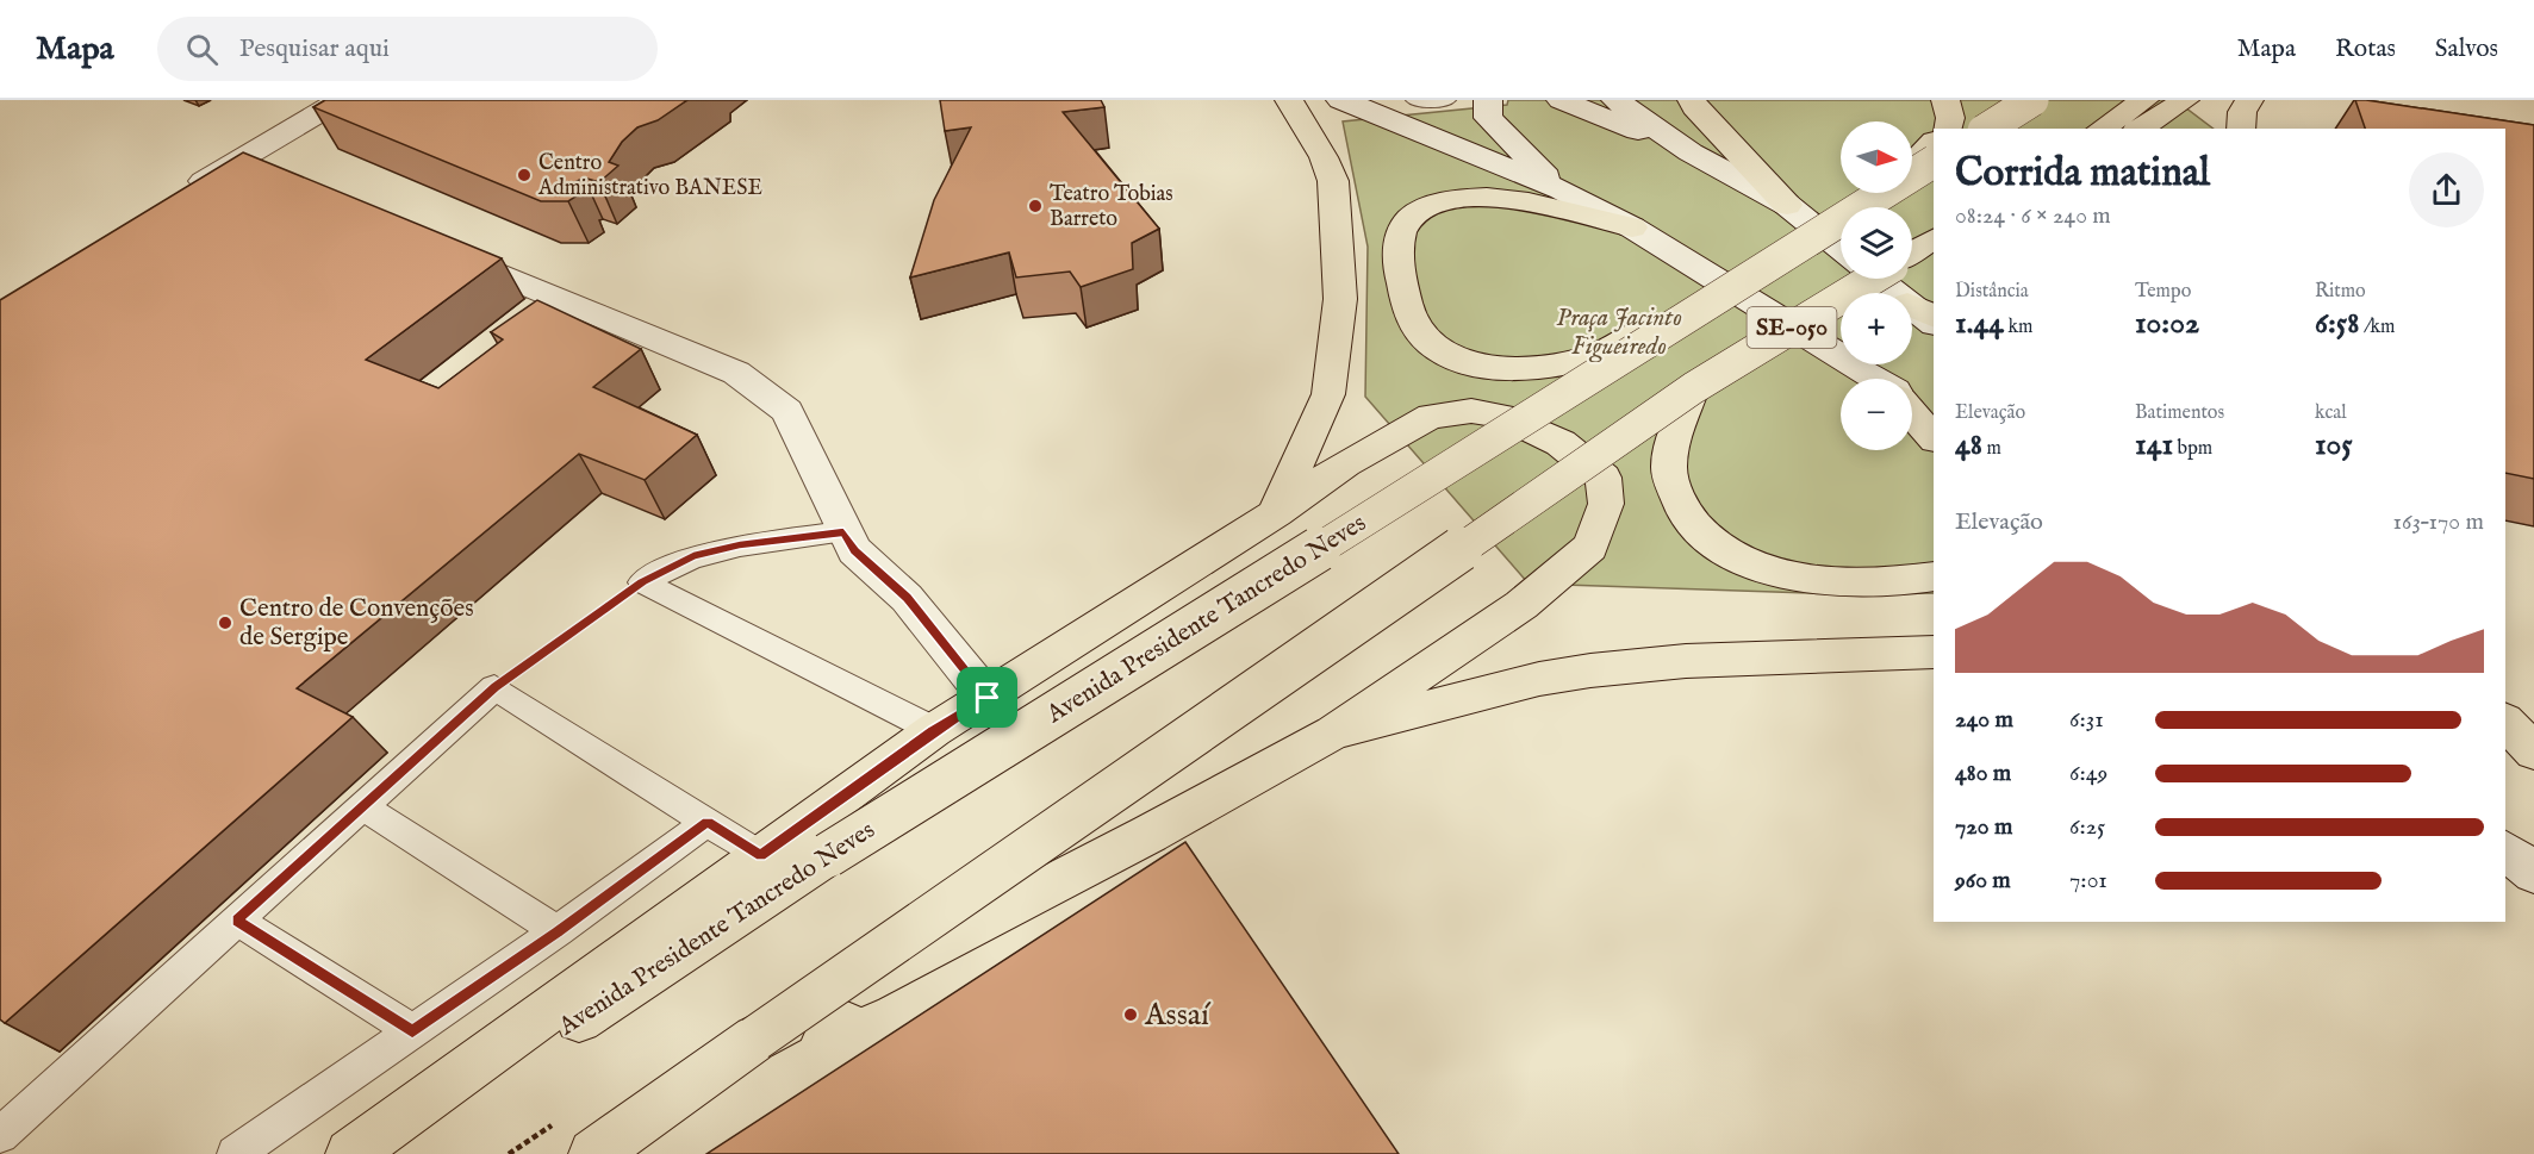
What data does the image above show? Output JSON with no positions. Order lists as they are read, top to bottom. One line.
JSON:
{"streets":{"main road":["SE-050","Avenida Presidente Tancredo Neves"]},"parks":["Praça Jacinto Figueiredo"],"places":["Centro Administrativo BANESE","Teatro Tobias Barreto","Centro de Convenções de Sergipe","Assaí"],"north":"right","page":{"header":"Mapa","search":"Pesquisar aqui","nav":["Mapa","Rotas","Salvos"],"map_buttons":["+","−"],"heading":["Corrida matinal","08:24 · 6 × 240 m"],"stats":[["Distância","1.44 km"],["Tempo","10:02"],["Ritmo","6:58 /km"],["Elevação","48 m"],["Batimentos","141 bpm"],["kcal","105"]],"chart":["Elevação","163–170 m"],"list":[{"name":"240 m","note":"6:31"},{"name":"480 m","note":"6:49"},{"name":"720 m","note":"6:25"},{"name":"960 m","note":"7:01"}]}}
